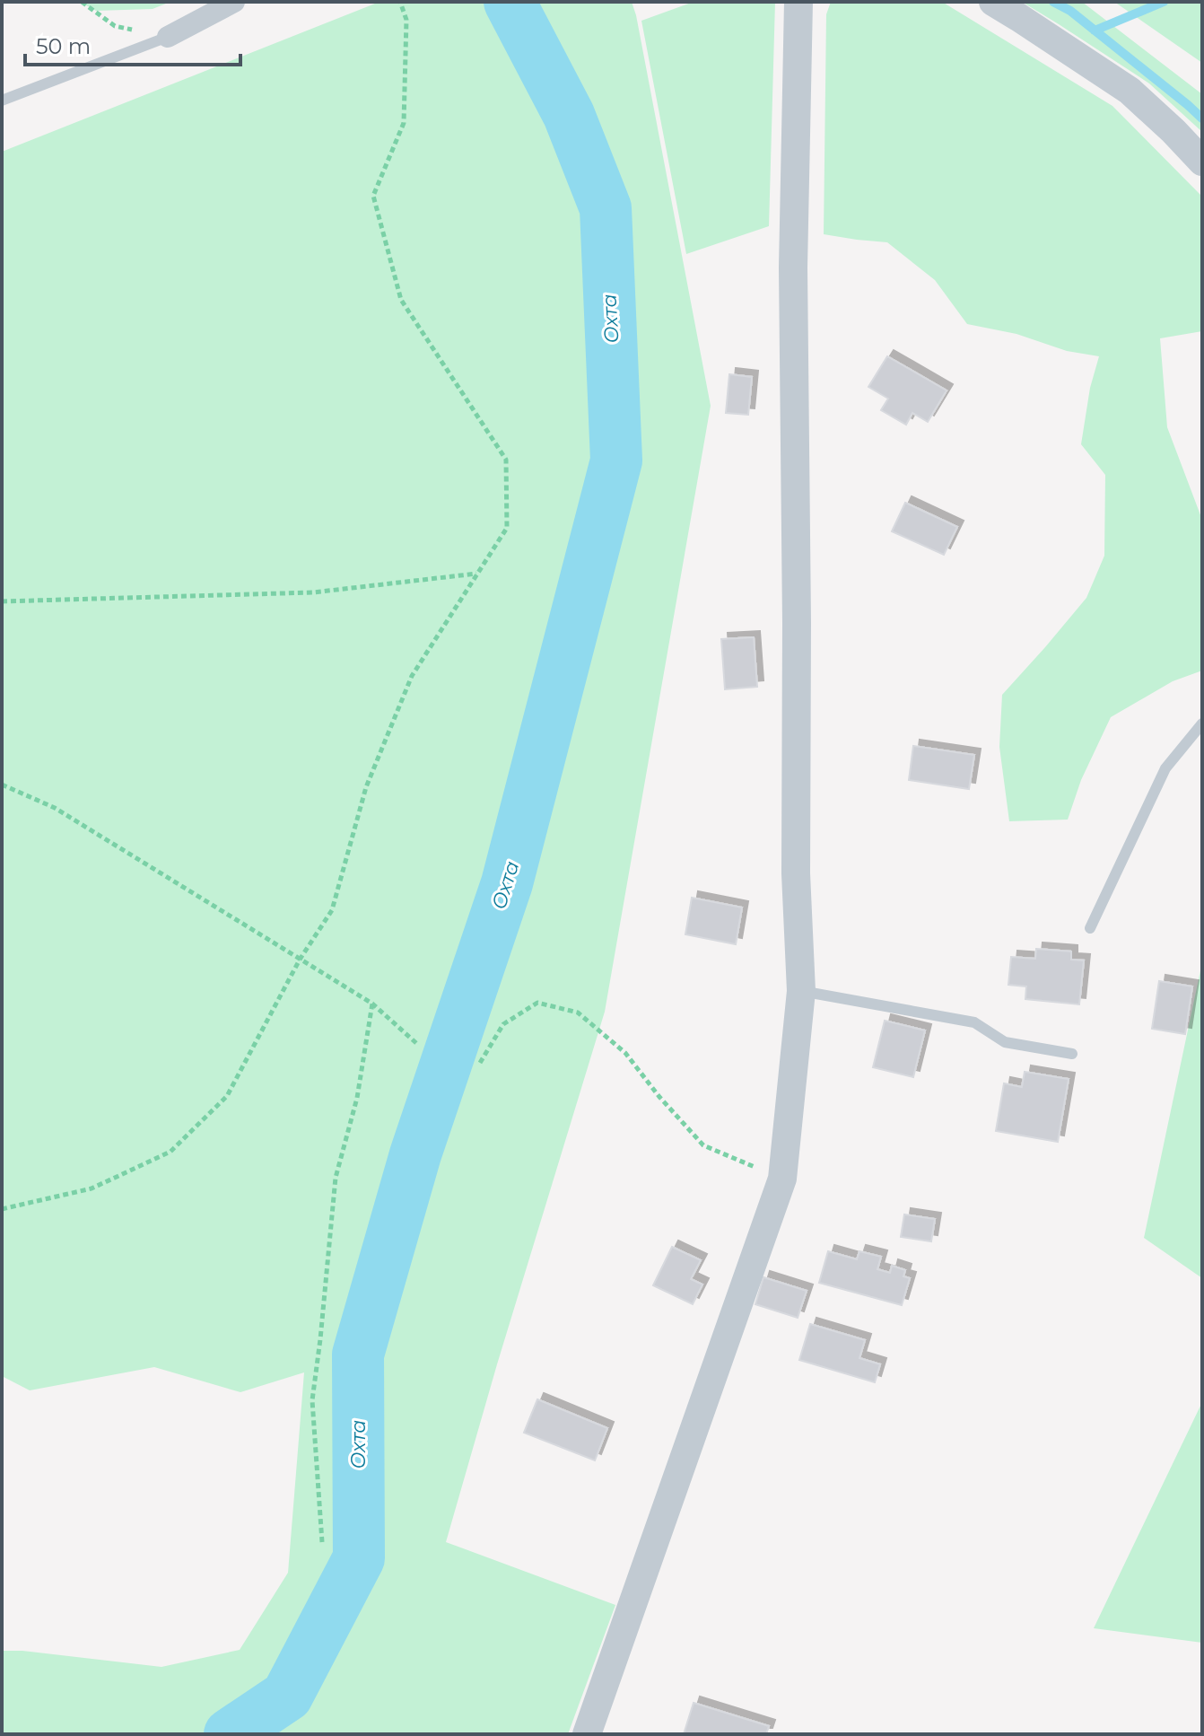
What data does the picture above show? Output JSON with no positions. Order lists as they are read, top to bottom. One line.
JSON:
{"water":["Охта"],"scale_bar":"50 m"}
